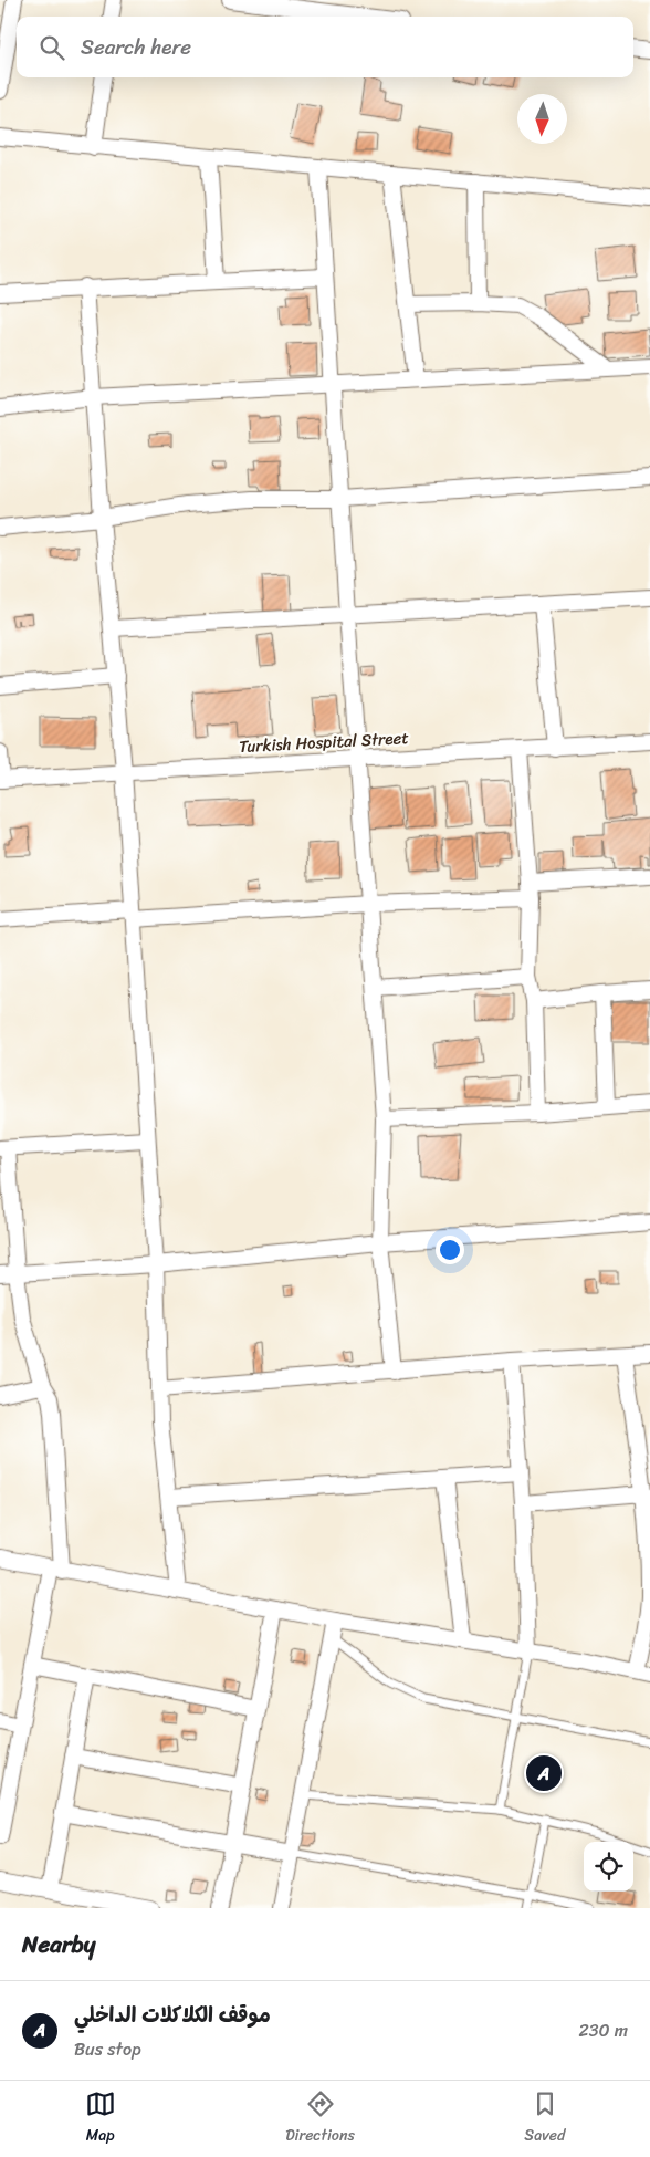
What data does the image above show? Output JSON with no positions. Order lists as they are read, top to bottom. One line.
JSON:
{"streets":{"street":["Turkish Hospital Street"]},"north":"bottom","page":{"search":"Search here","pins":"A","heading":"Nearby","list":[{"mark":"A","name":"موقف الكلاكلات الداخلي","note":"Bus stop","value":"230 m"}],"nav":["Map","Directions","Saved"]}}
